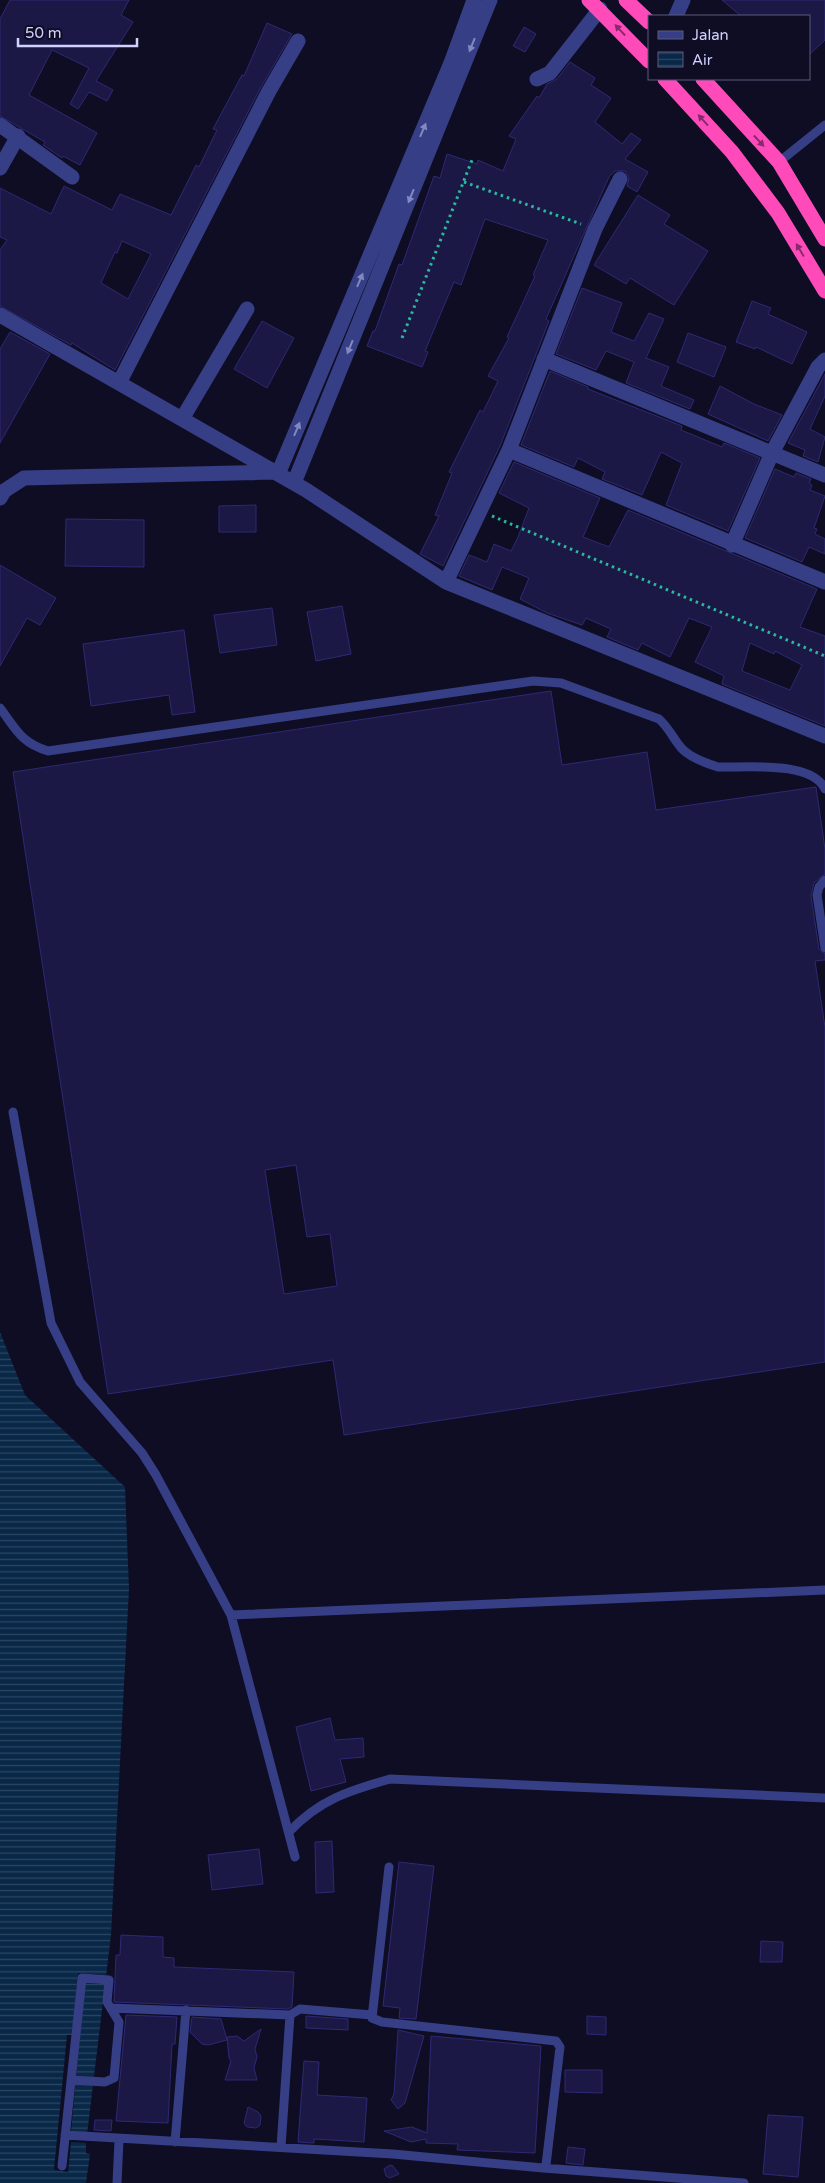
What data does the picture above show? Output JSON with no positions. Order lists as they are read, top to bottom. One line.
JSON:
{"legend":["Jalan","Air"],"scale_bar":"50 m"}
